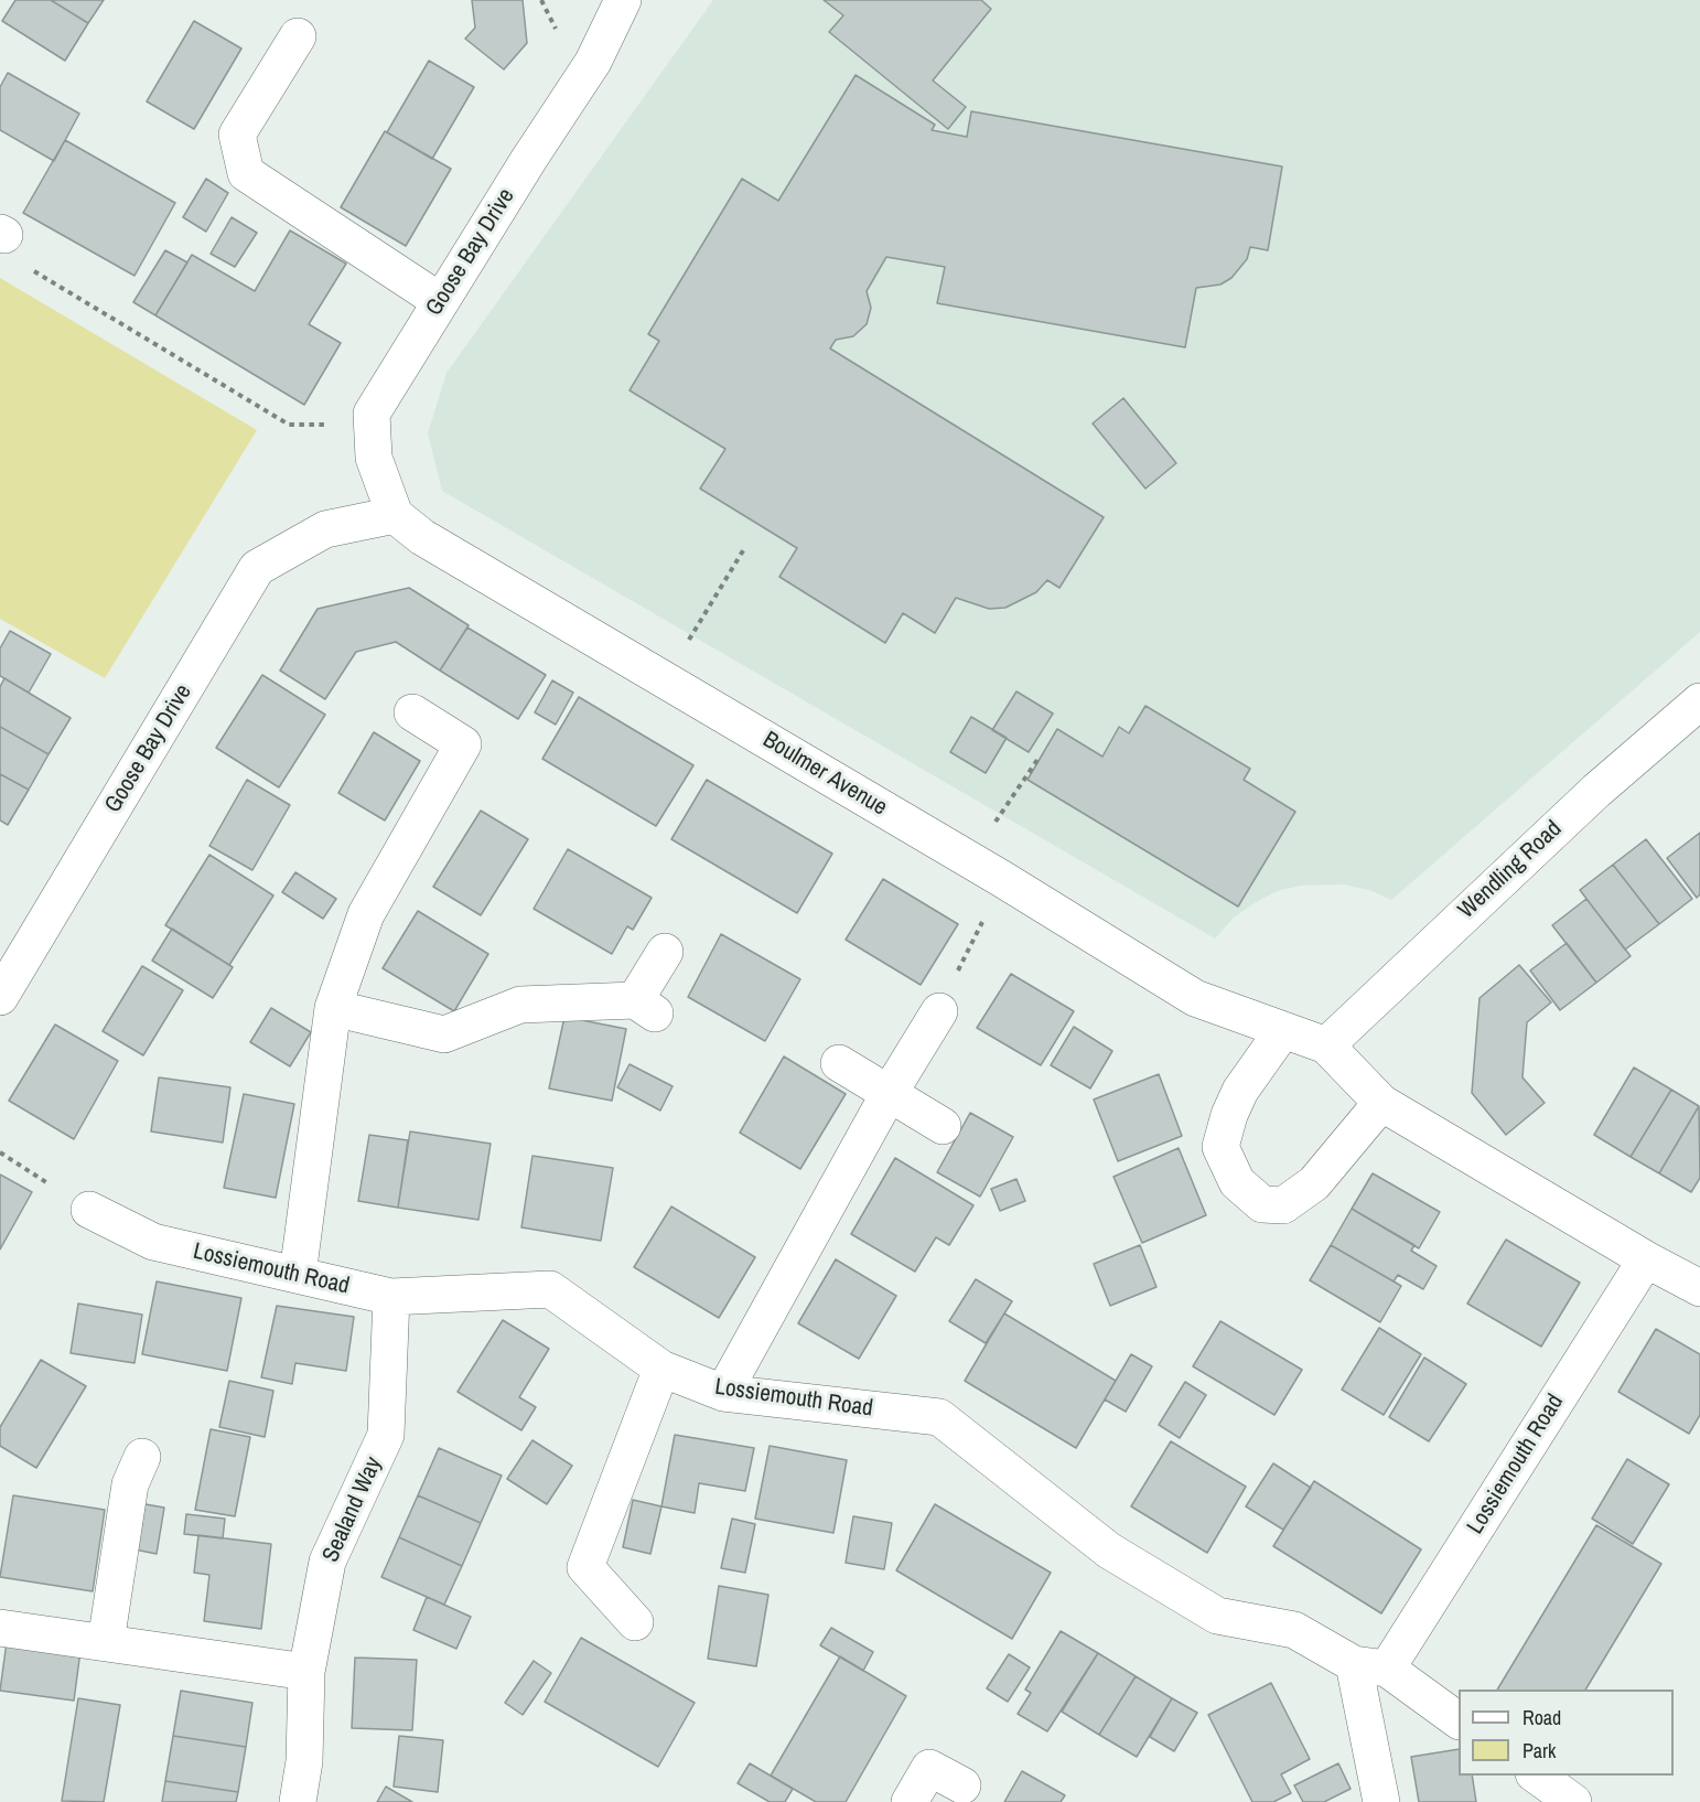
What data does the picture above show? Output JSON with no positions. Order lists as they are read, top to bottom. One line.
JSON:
{"streets":{"street":["Goose Bay Drive","Boulmer Avenue","Wendling Road","Lossiemouth Road","Sealand Way"]},"crossings":[["Goose Bay Drive","Boulmer Avenue"],["Boulmer Avenue","Wendling Road"],["Lossiemouth Road","Sealand Way"]],"legend":["Road","Park"]}
